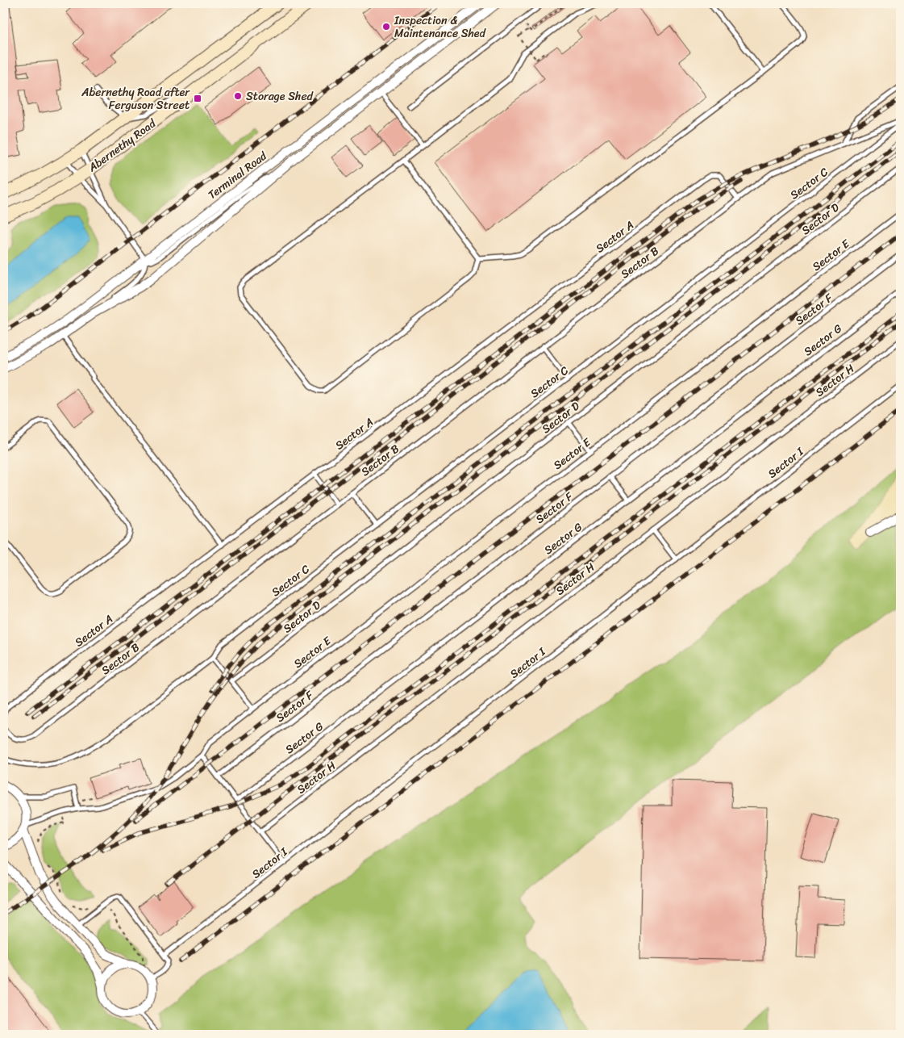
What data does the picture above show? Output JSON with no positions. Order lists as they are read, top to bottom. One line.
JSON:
{"streets":{"main road":["Abernethy Road"],"street":["Terminal Road"],"lane":["Sector C","Sector D","Sector A","Sector E","Sector B","Sector F","Sector G","Sector H","Sector I"]},"crossings":[["Sector A","Sector B"]],"places":{"other":["Inspection & Maintenance Shed","Storage Shed"],"transit":["Abernethy Road after Ferguson Street"]}}
